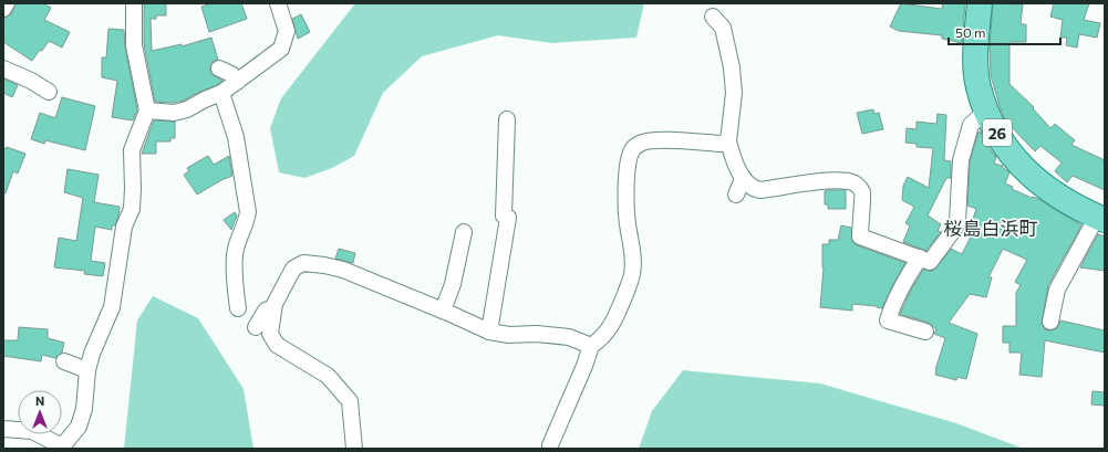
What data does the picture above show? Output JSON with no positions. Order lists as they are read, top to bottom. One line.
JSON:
{"streets":{"main road":["26"]},"districts":["桜島白浜町"],"scale_bar":"50 m","north":"top"}
